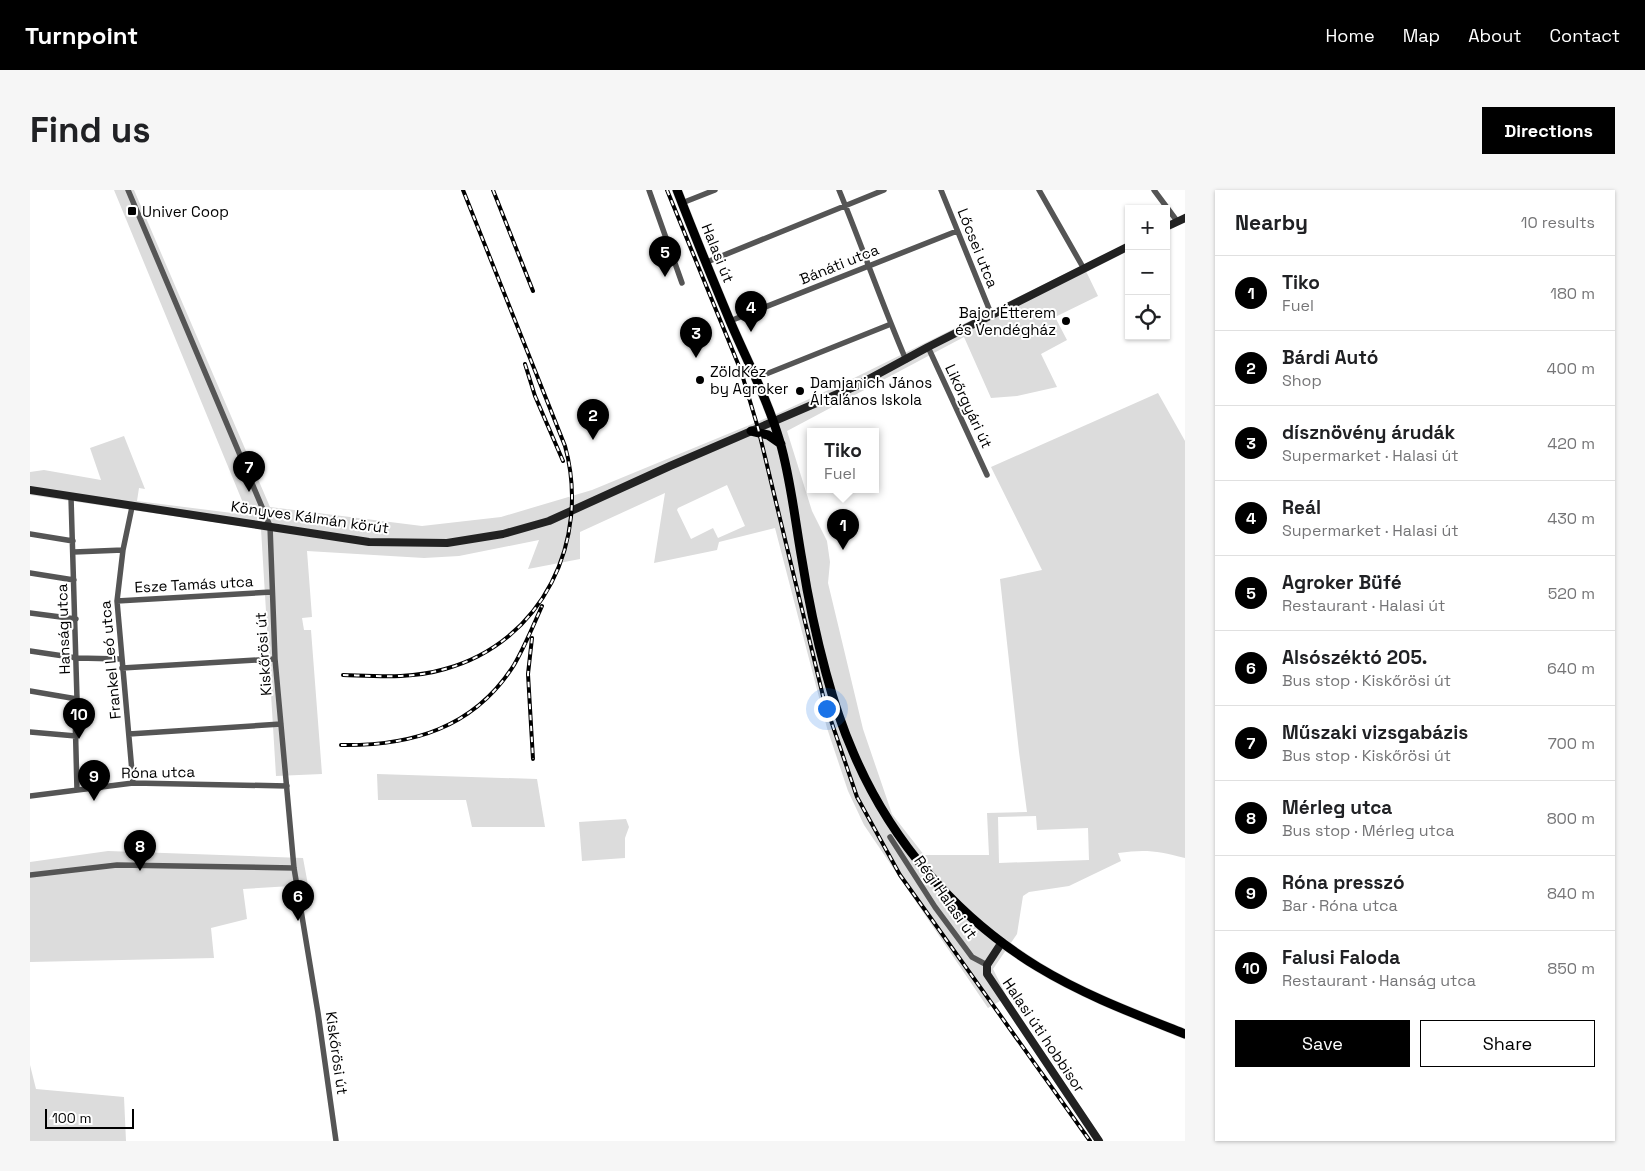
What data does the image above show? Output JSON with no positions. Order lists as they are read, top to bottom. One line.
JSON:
{"streets":{"main road":["Halasi út"],"street":["Lőcsei utca","Bánáti utca","Likőrgyári út","Könyves Kálmán körút","Esze Tamás utca","Hanság utca","Kiskőrösi út","Frankel Leó utca","Róna utca","Régi Halasi út","Halasi úti hobbisor"]},"crossings":[["Lőcsei utca","Bánáti utca"],["Lőcsei utca","Könyves Kálmán körút"],["Halasi út","Bánáti utca"],["Halasi út","Könyves Kálmán körút"],["Likőrgyári út","Könyves Kálmán körút"],["Könyves Kálmán körút","Hanság utca"],["Könyves Kálmán körút","Kiskőrösi út"],["Könyves Kálmán körút","Frankel Leó utca"],["Esze Tamás utca","Kiskőrösi út"],["Esze Tamás utca","Frankel Leó utca"],["Hanság utca","Róna utca"],["Kiskőrösi út","Róna utca"],["Frankel Leó utca","Róna utca"],["Régi Halasi út","Halasi úti hobbisor"]],"places":{"transit":["Univer Coop"],"other":["Bajor Étterem és Vendégház","ZöldKéz by Agroker","Damjanich János Általános Iskola"]},"scale_bar":"100 m","page":{"header":"Turnpoint","nav":["Home","Map","About","Contact"],"buttons":["Directions",["Save","Share"]],"title":"Find us","heading":["Nearby","10 results"],"map_buttons":["+","−"],"pins":["5","4","3","2","7","1","10","9","8","6"],"list":[{"mark":"1","name":"Tiko","note":"Fuel","value":"180 m"},{"mark":"2","name":"Bárdi Autó","note":"Shop","value":"400 m"},{"mark":"3","name":"dísznövény árudák","note":"Supermarket · Halasi út","value":"420 m"},{"mark":"4","name":"Reál","note":"Supermarket · Halasi út","value":"430 m"},{"mark":"5","name":"Agroker Büfé","note":"Restaurant · Halasi út","value":"520 m"},{"mark":"6","name":"Alsószéktó 205.","note":"Bus stop · Kiskőrösi út","value":"640 m"},{"mark":"7","name":"Műszaki vizsgabázis","note":"Bus stop · Kiskőrösi út","value":"700 m"},{"mark":"8","name":"Mérleg utca","note":"Bus stop · Mérleg utca","value":"800 m"},{"mark":"9","name":"Róna presszó","note":"Bar · Róna utca","value":"840 m"},{"mark":"10","name":"Falusi Faloda","note":"Restaurant · Hanság utca","value":"850 m"}],"popup":["Tiko","Fuel"],"scale":"100 m"}}
